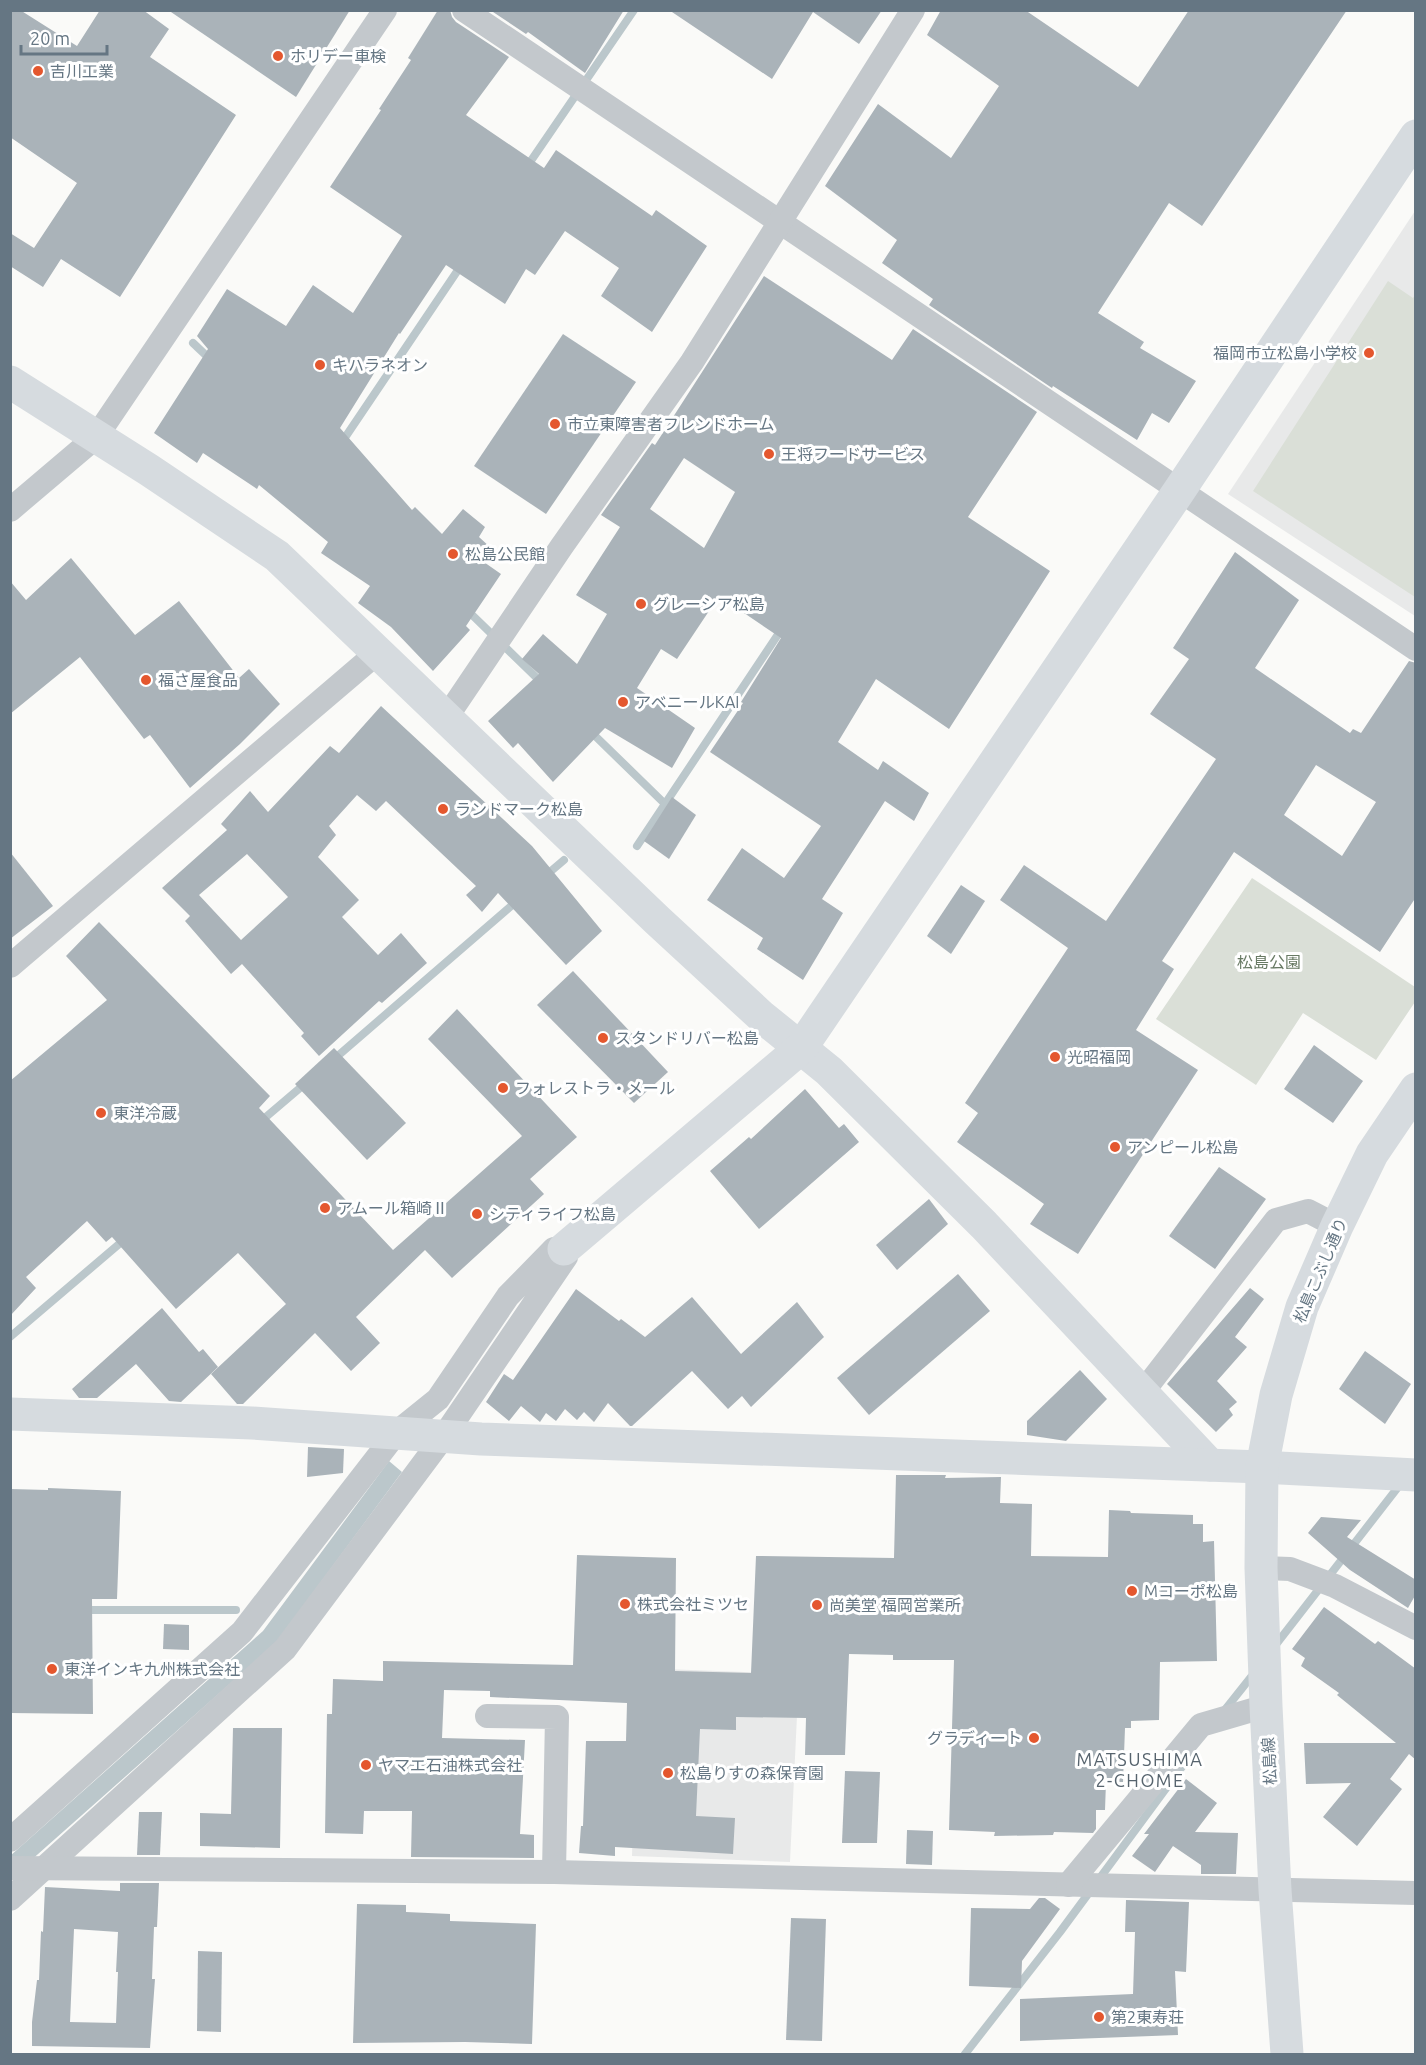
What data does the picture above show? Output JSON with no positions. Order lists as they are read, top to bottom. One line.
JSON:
{"streets":{"street":["松島こぶし通り","松島線"]},"crossings":[["松島こぶし通り","松島線"]],"districts":["MATSUSHIMA 2-CHOME"],"parks":["松島公園"],"places":["ホリデー車検","吉川工業","福岡市立松島小学校","キハラネオン","市立東障害者フレンドホーム","王将フードサービス","松島公民館","グレーシア松島","福さ屋食品","アベニールKAI","ランドマーク松島","スタンドリバー松島","光昭福岡","フォレストラ・メール","東洋冷蔵","アンピール松島","アムール箱崎Ⅱ","シティライフ松島","Mコーポ松島","株式会社ミツセ","尚美堂 福岡営業所","東洋インキ九州株式会社","グラディート","ヤマエ石油株式会社","松島りすの森保育園","第2東寿荘"],"scale_bar":"20 m"}
